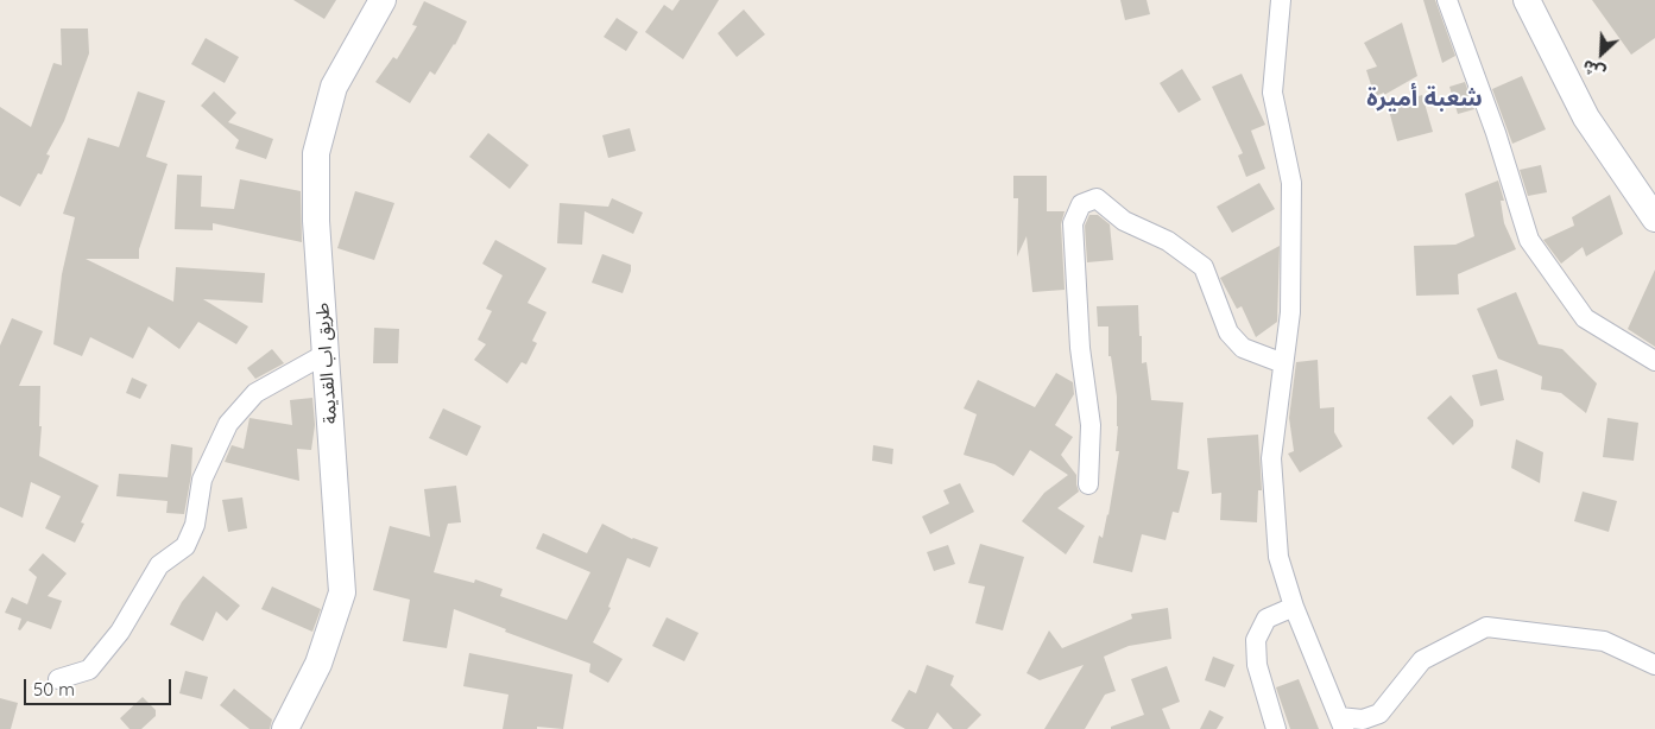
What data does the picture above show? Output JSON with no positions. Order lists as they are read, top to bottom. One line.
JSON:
{"streets":{"street":["طريق اب القديمة"]},"districts":["شعبة أميرة"],"scale_bar":"50 m","north":"bottom left"}
